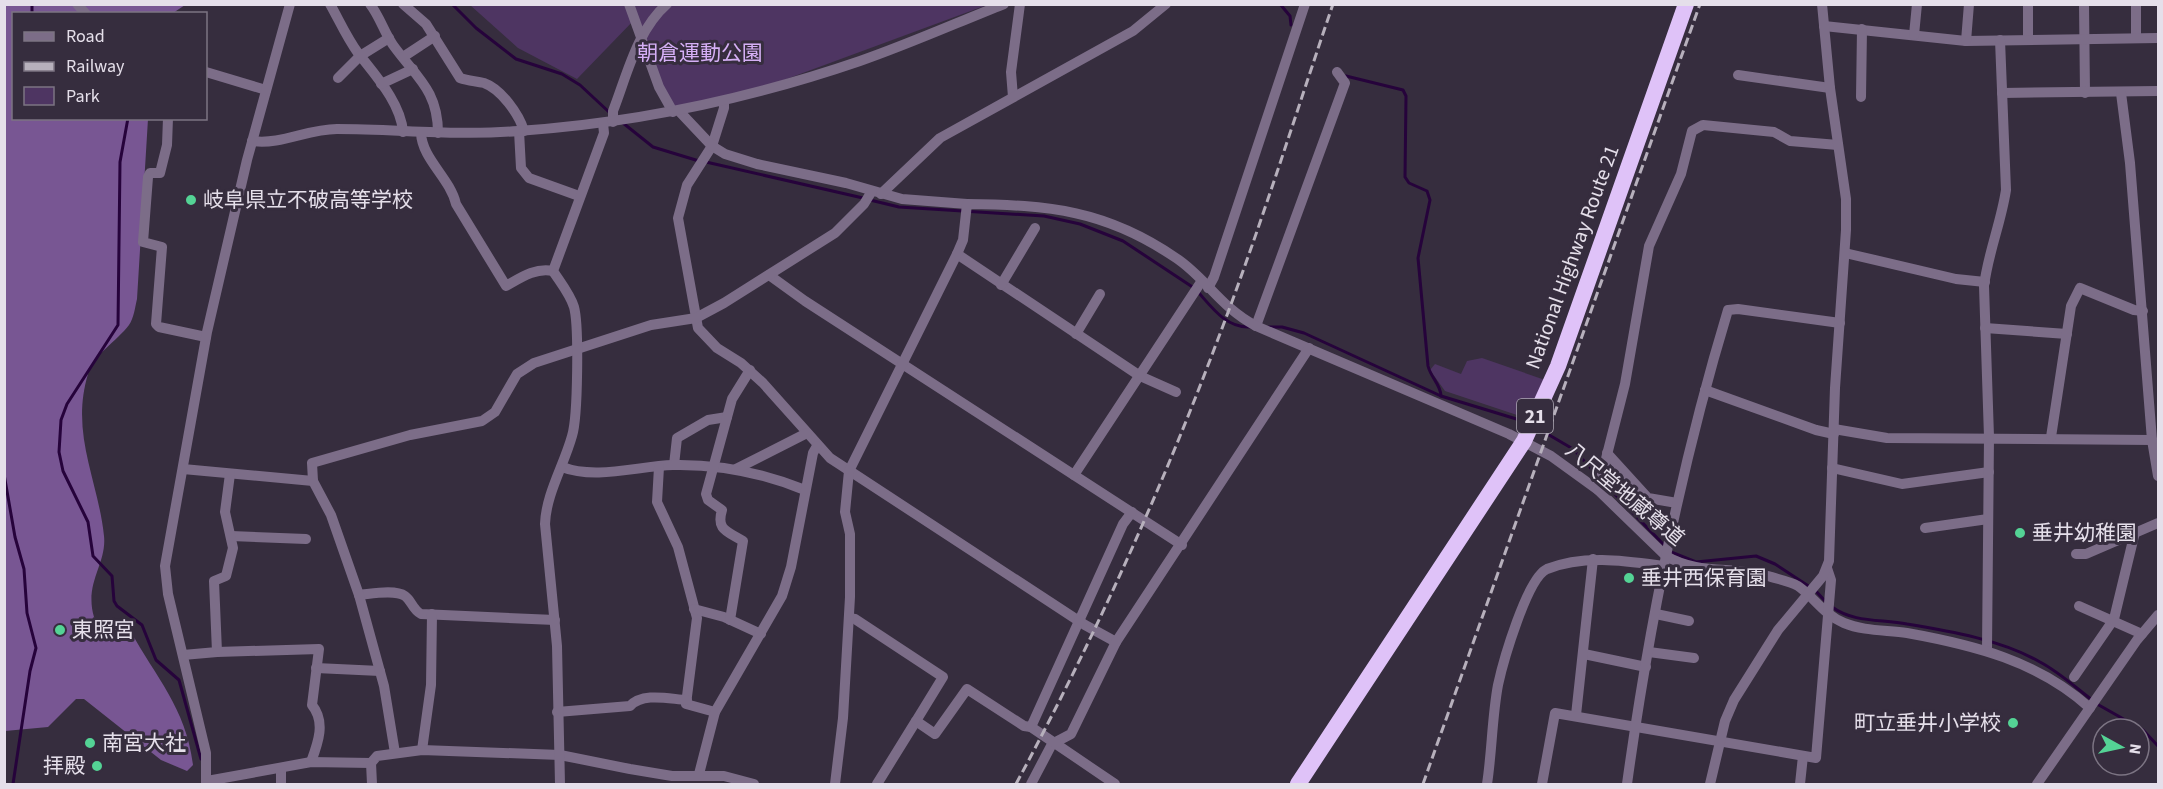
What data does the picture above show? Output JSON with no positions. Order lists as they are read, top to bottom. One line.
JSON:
{"streets":{"highway":["National Highway Route 21","21"],"street":["八尺堂地蔵尊道"]},"crossings":[["National Highway Route 21","八尺堂地蔵尊道"]],"parks":["朝倉運動公園"],"places":["岐阜県立不破高等学校","垂井幼稚園","垂井西保育園","東照宮","町立垂井小学校","南宮大社","拝殿"],"legend":["Road","Railway","Park"],"north":"right"}
